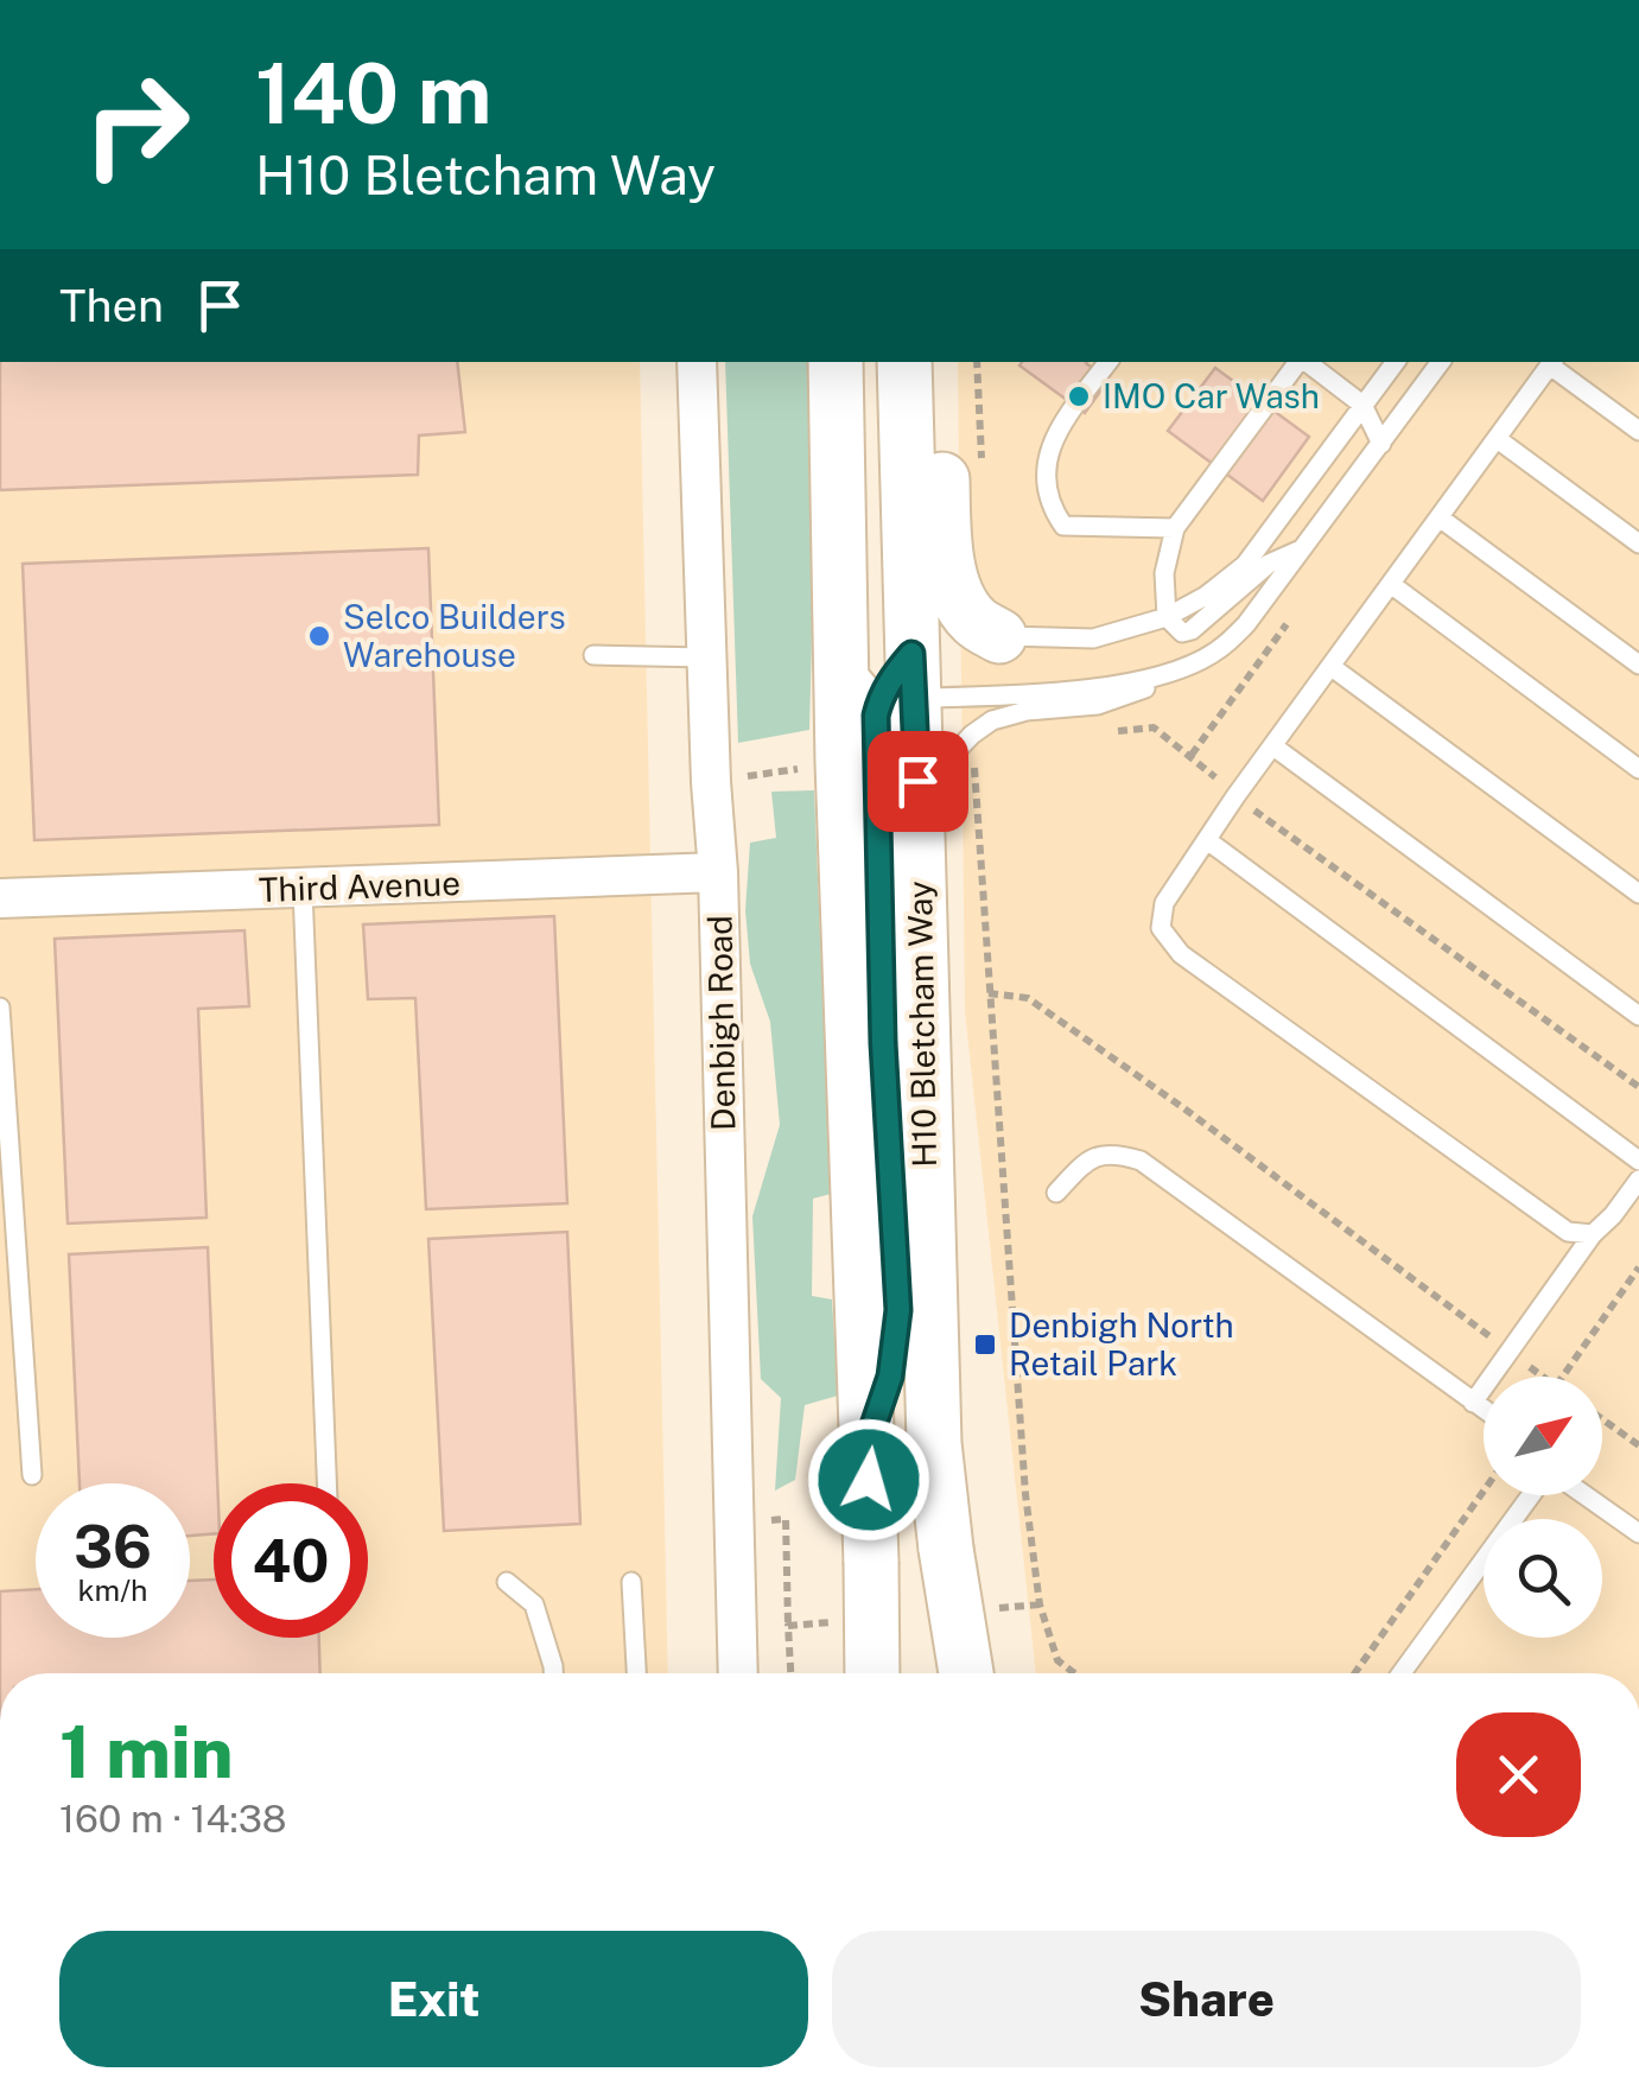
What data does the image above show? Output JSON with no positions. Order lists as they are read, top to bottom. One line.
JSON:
{"streets":{"street":["Third Avenue","Denbigh Road","H10 Bletcham Way"]},"crossings":[["Third Avenue","Denbigh Road"]],"places":{"other":["IMO Car Wash","Selco Builders Warehouse"],"transit":["Denbigh North Retail Park"]},"north":"top right","page":{"turn":["140 m","H10 Bletcham Way"],"then":"Then","speed":"36 km/h","limit":"40","heading":["1 min","160 m · 14:38"],"buttons":["Exit","Share"]}}
